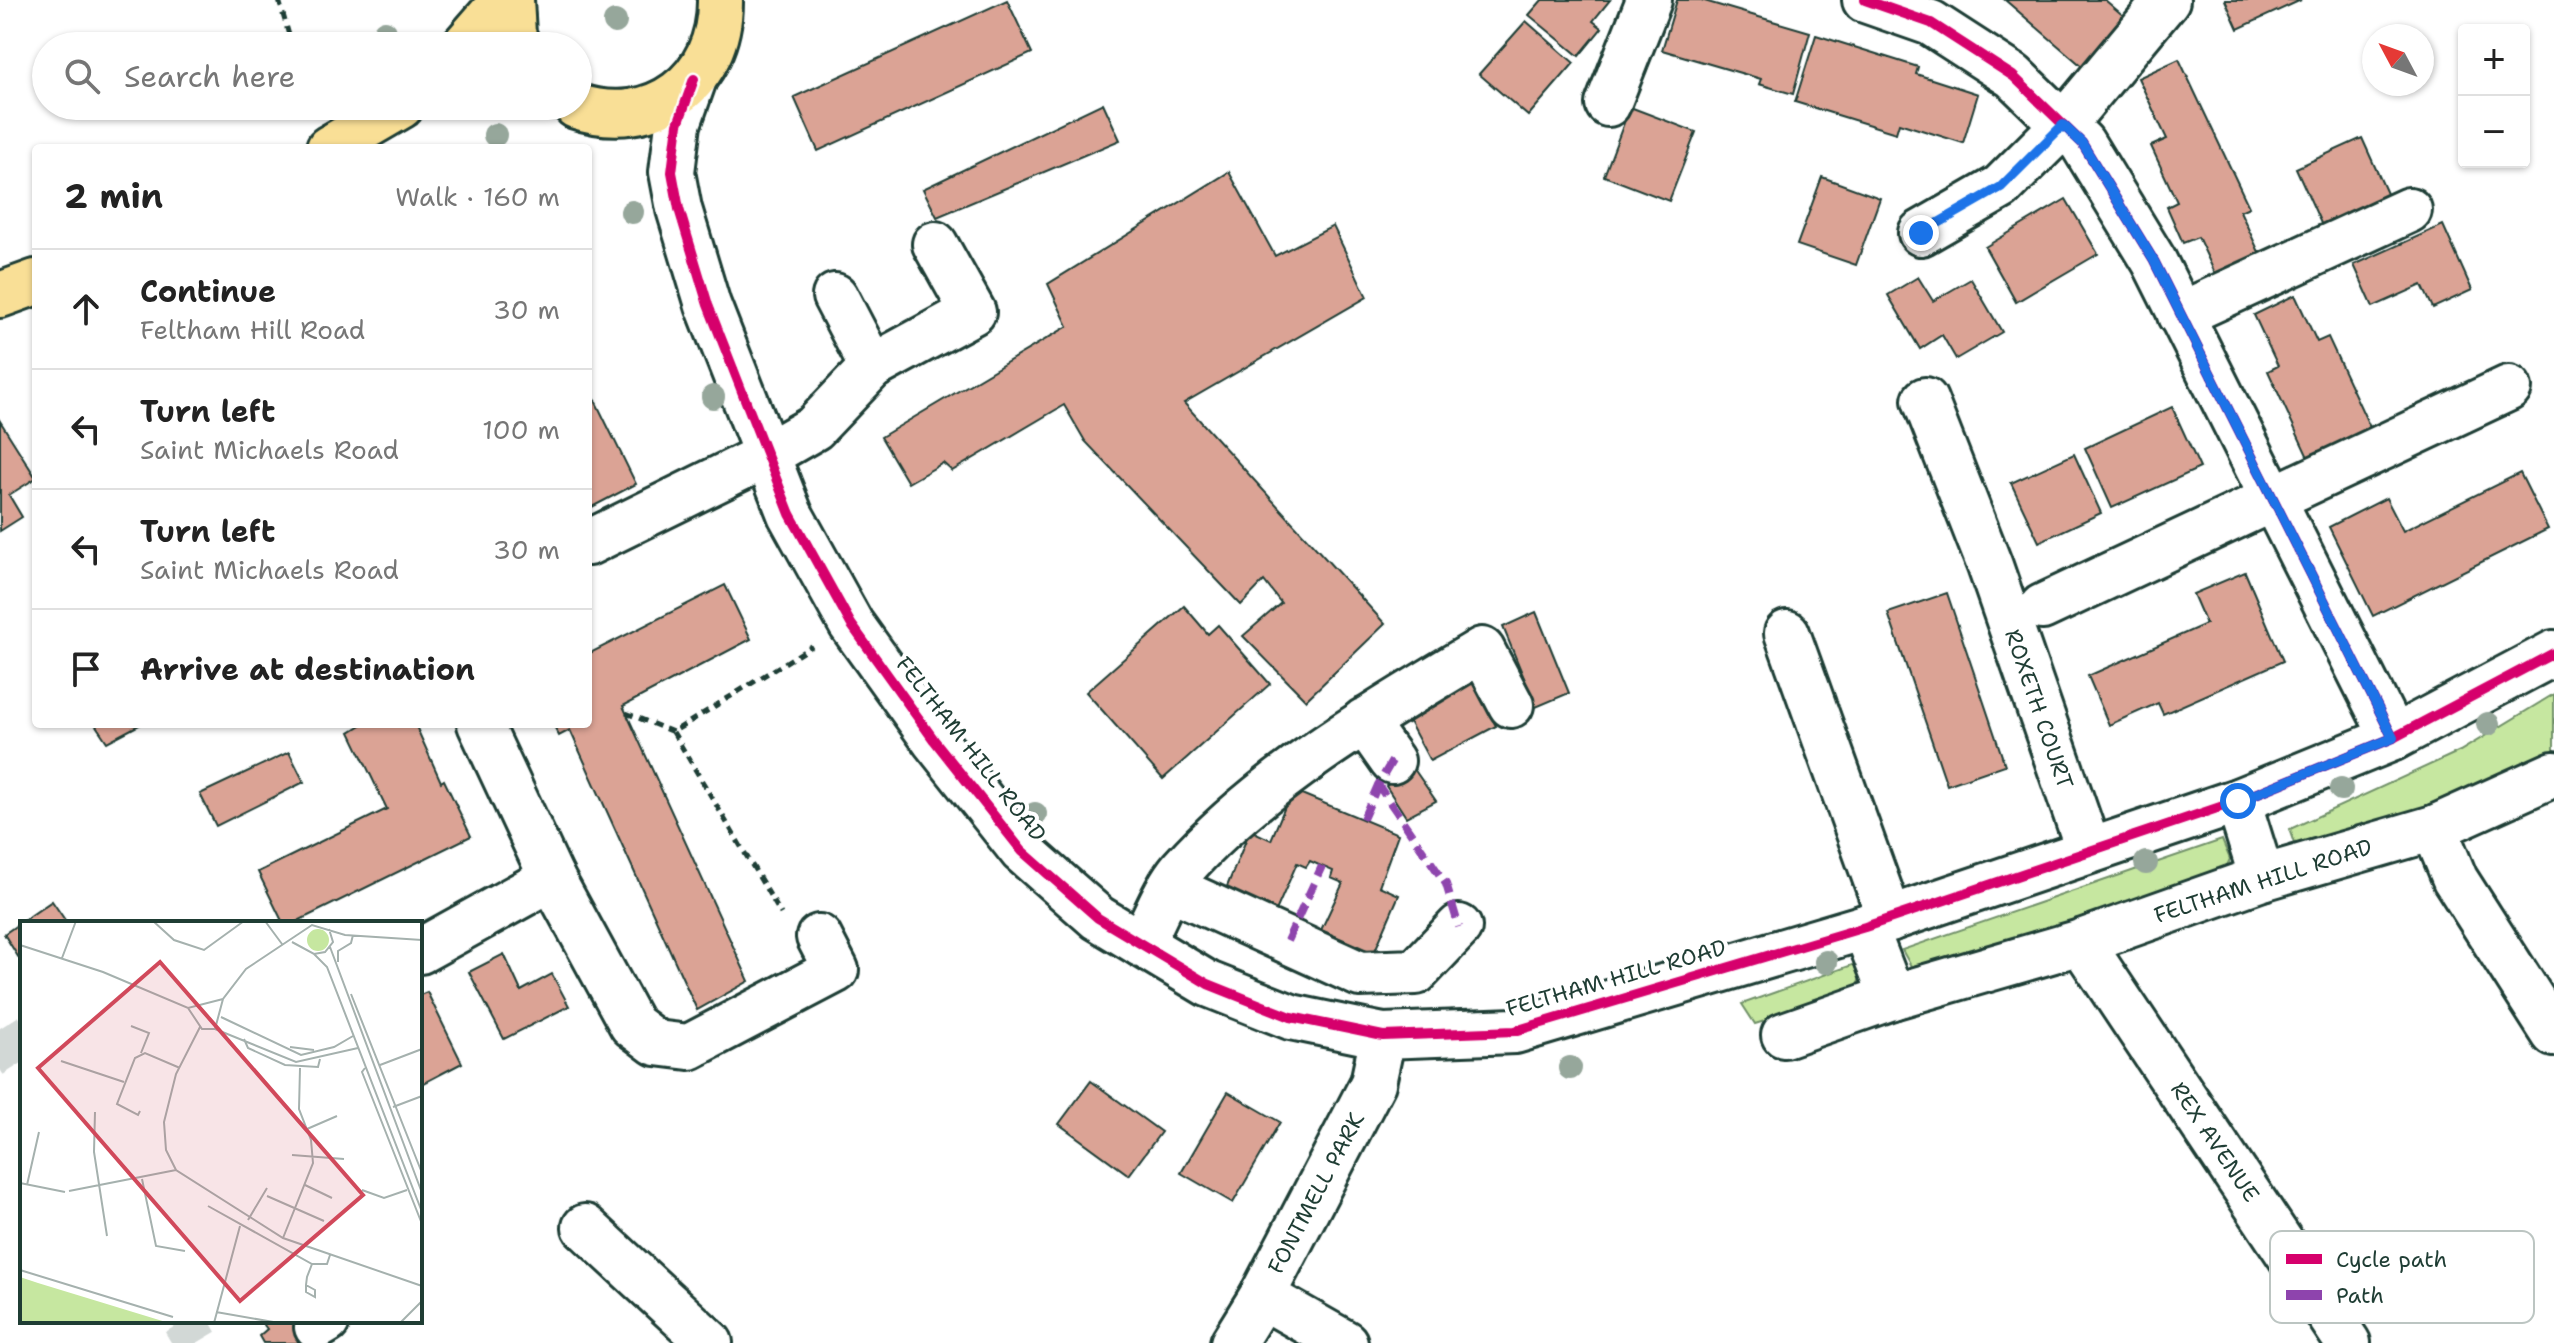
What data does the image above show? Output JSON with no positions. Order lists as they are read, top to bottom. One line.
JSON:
{"streets":{"street":["ROXETH COURT","FELTHAM HILL ROAD","REX AVENUE","FONTMELL PARK"]},"crossings":[["ROXETH COURT","FELTHAM HILL ROAD"],["FELTHAM HILL ROAD","REX AVENUE"],["FELTHAM HILL ROAD","FONTMELL PARK"]],"legend":["Cycle path","Path"],"north":"top left","page":{"map_buttons":["+","−"],"search":"Search here","heading":["2 min","Walk · 160 m"],"list":[["Continue","Feltham Hill Road","30 m"],["Turn left","Saint Michaels Road","100 m"],["Turn left","Saint Michaels Road","30 m"],"Arrive at destination"]}}
